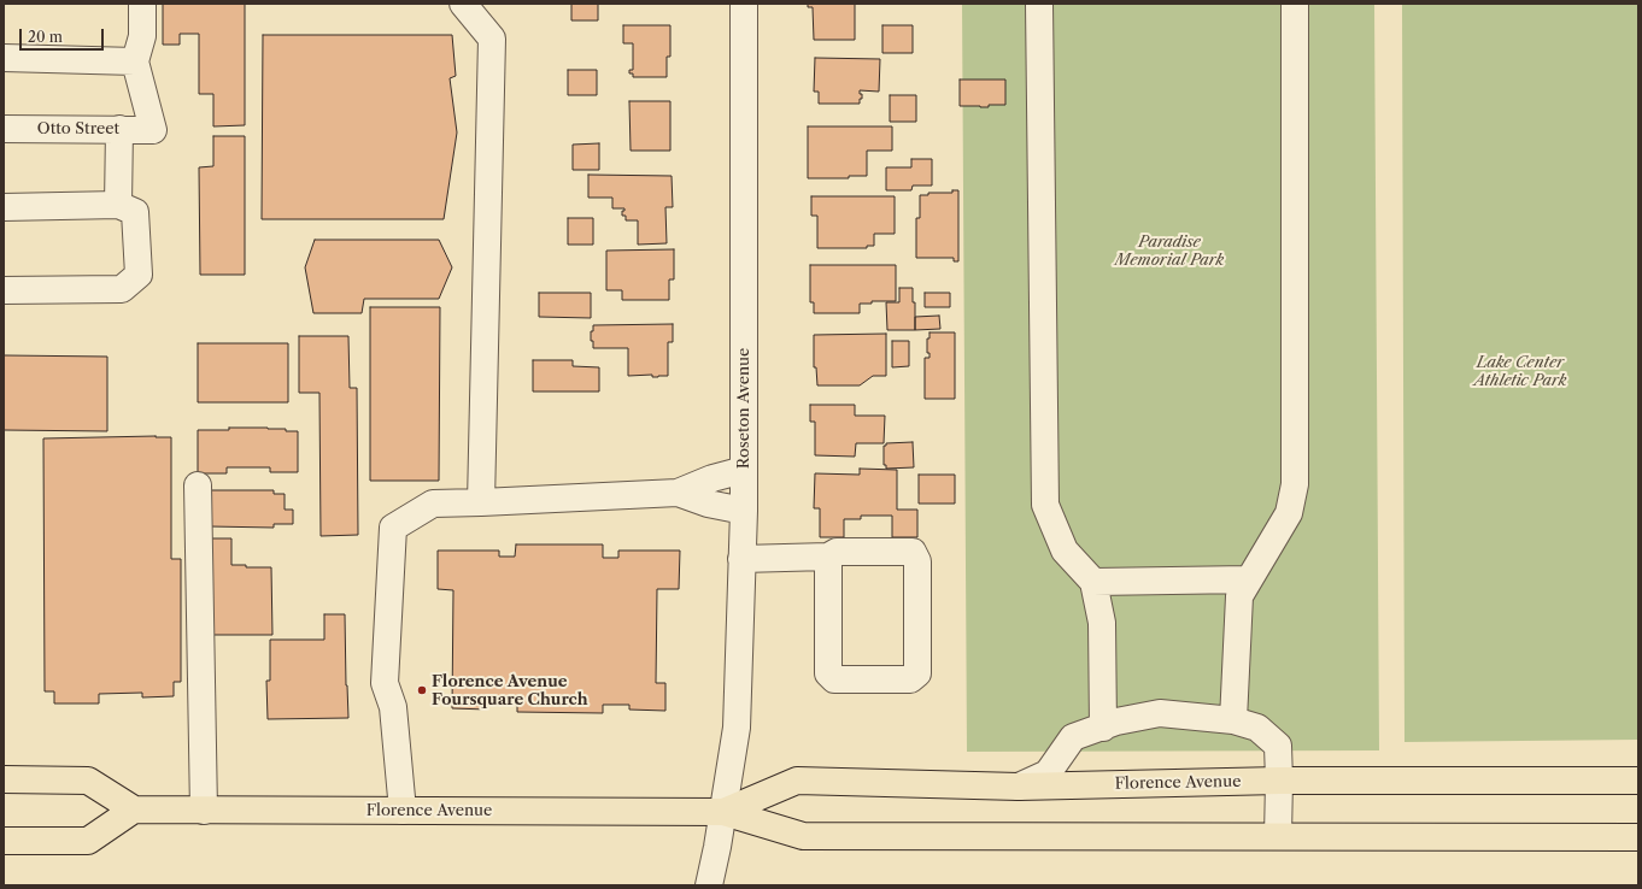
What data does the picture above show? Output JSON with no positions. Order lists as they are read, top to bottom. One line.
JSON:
{"streets":{"main road":["Florence Avenue"],"street":["Otto Street","Roseton Avenue"]},"crossings":[["Roseton Avenue","Florence Avenue"]],"parks":["Paradise Memorial Park","Lake Center Athletic Park"],"places":["Florence Avenue Foursquare Church"],"scale_bar":"20 m"}
